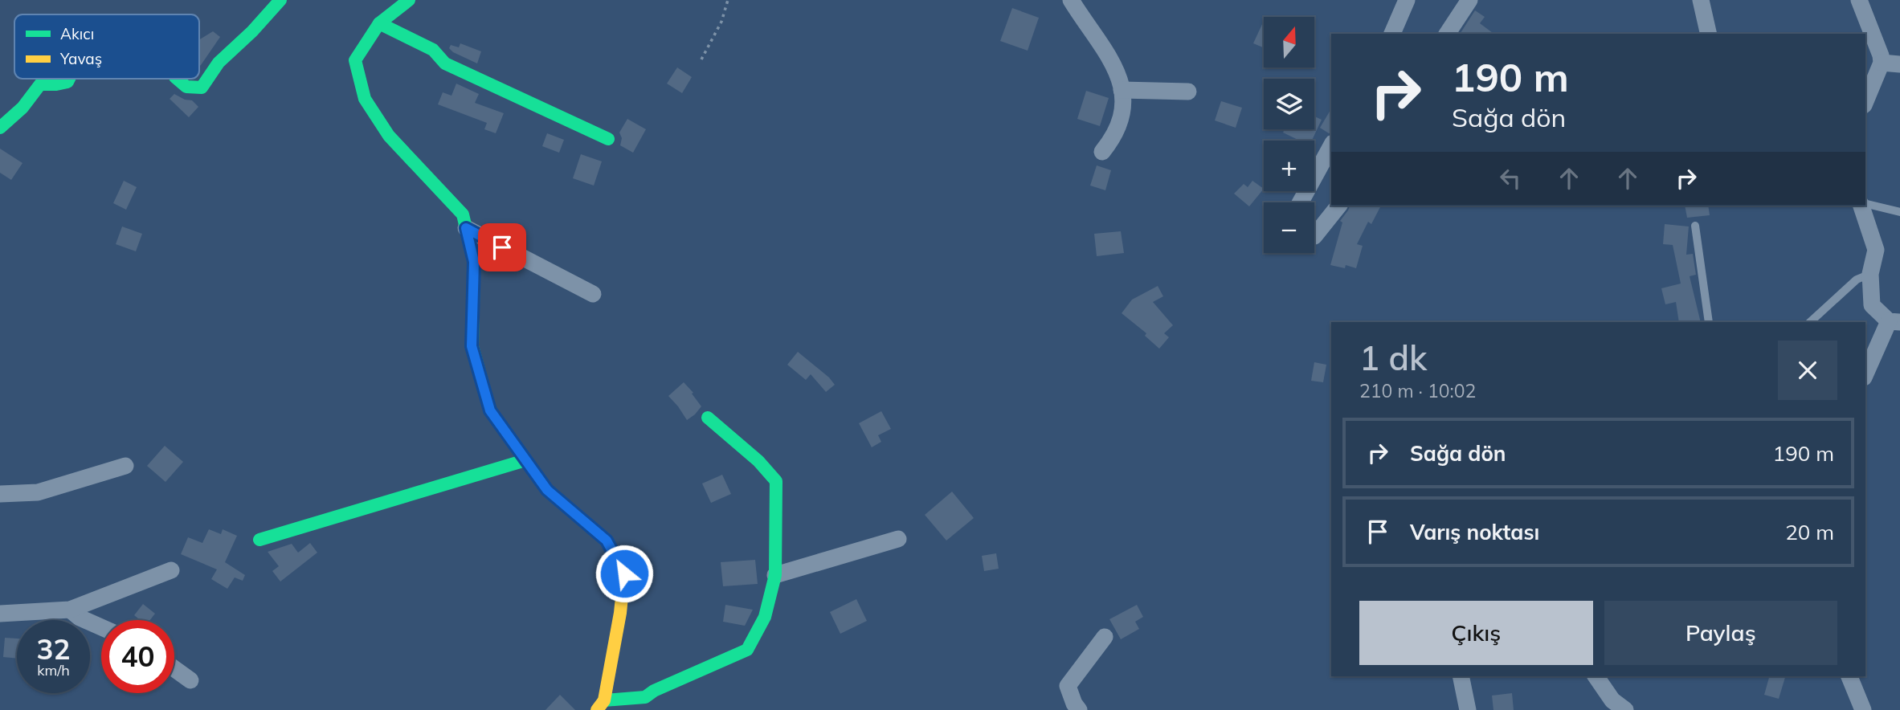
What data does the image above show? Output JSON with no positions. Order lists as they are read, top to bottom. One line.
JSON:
{"legend":["Akıcı","Yavaş"],"north":"top","page":{"map_buttons":["+","−"],"turn":["190 m","Sağa dön"],"heading":["1 dk","210 m · 10:02"],"list":[{"name":"Sağa dön","value":"190 m"},{"name":"Varış noktası","value":"20 m"}],"buttons":["Çıkış","Paylaş"],"speed":"32 km/h","limit":"40"}}
